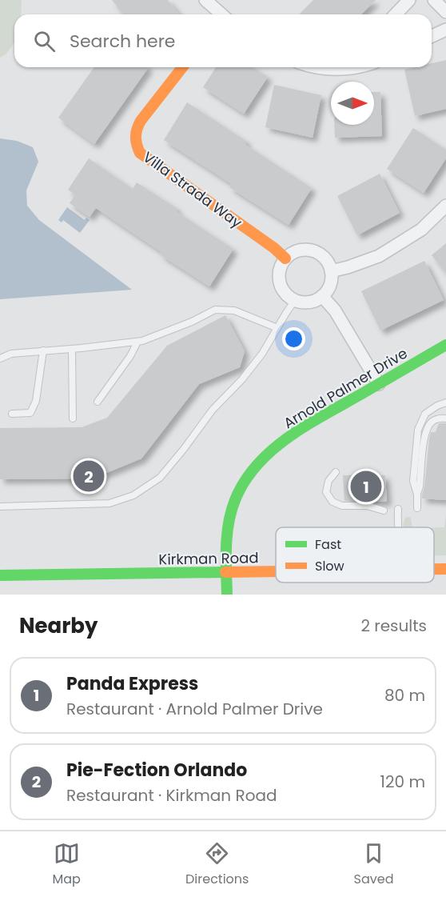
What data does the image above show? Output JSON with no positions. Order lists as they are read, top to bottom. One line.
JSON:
{"streets":{"street":["Villa Strada Way","Arnold Palmer Drive","Kirkman Road"]},"crossings":[["Arnold Palmer Drive","Kirkman Road"]],"legend":["Fast","Slow"],"north":"right","page":{"search":"Search here","pins":["2","1"],"heading":["Nearby","2 results"],"list":[{"mark":"1","name":"Panda Express","note":"Restaurant · Arnold Palmer Drive","value":"80 m"},{"mark":"2","name":"Pie-Fection Orlando","note":"Restaurant · Kirkman Road","value":"120 m"}],"nav":["Map","Directions","Saved"]}}
